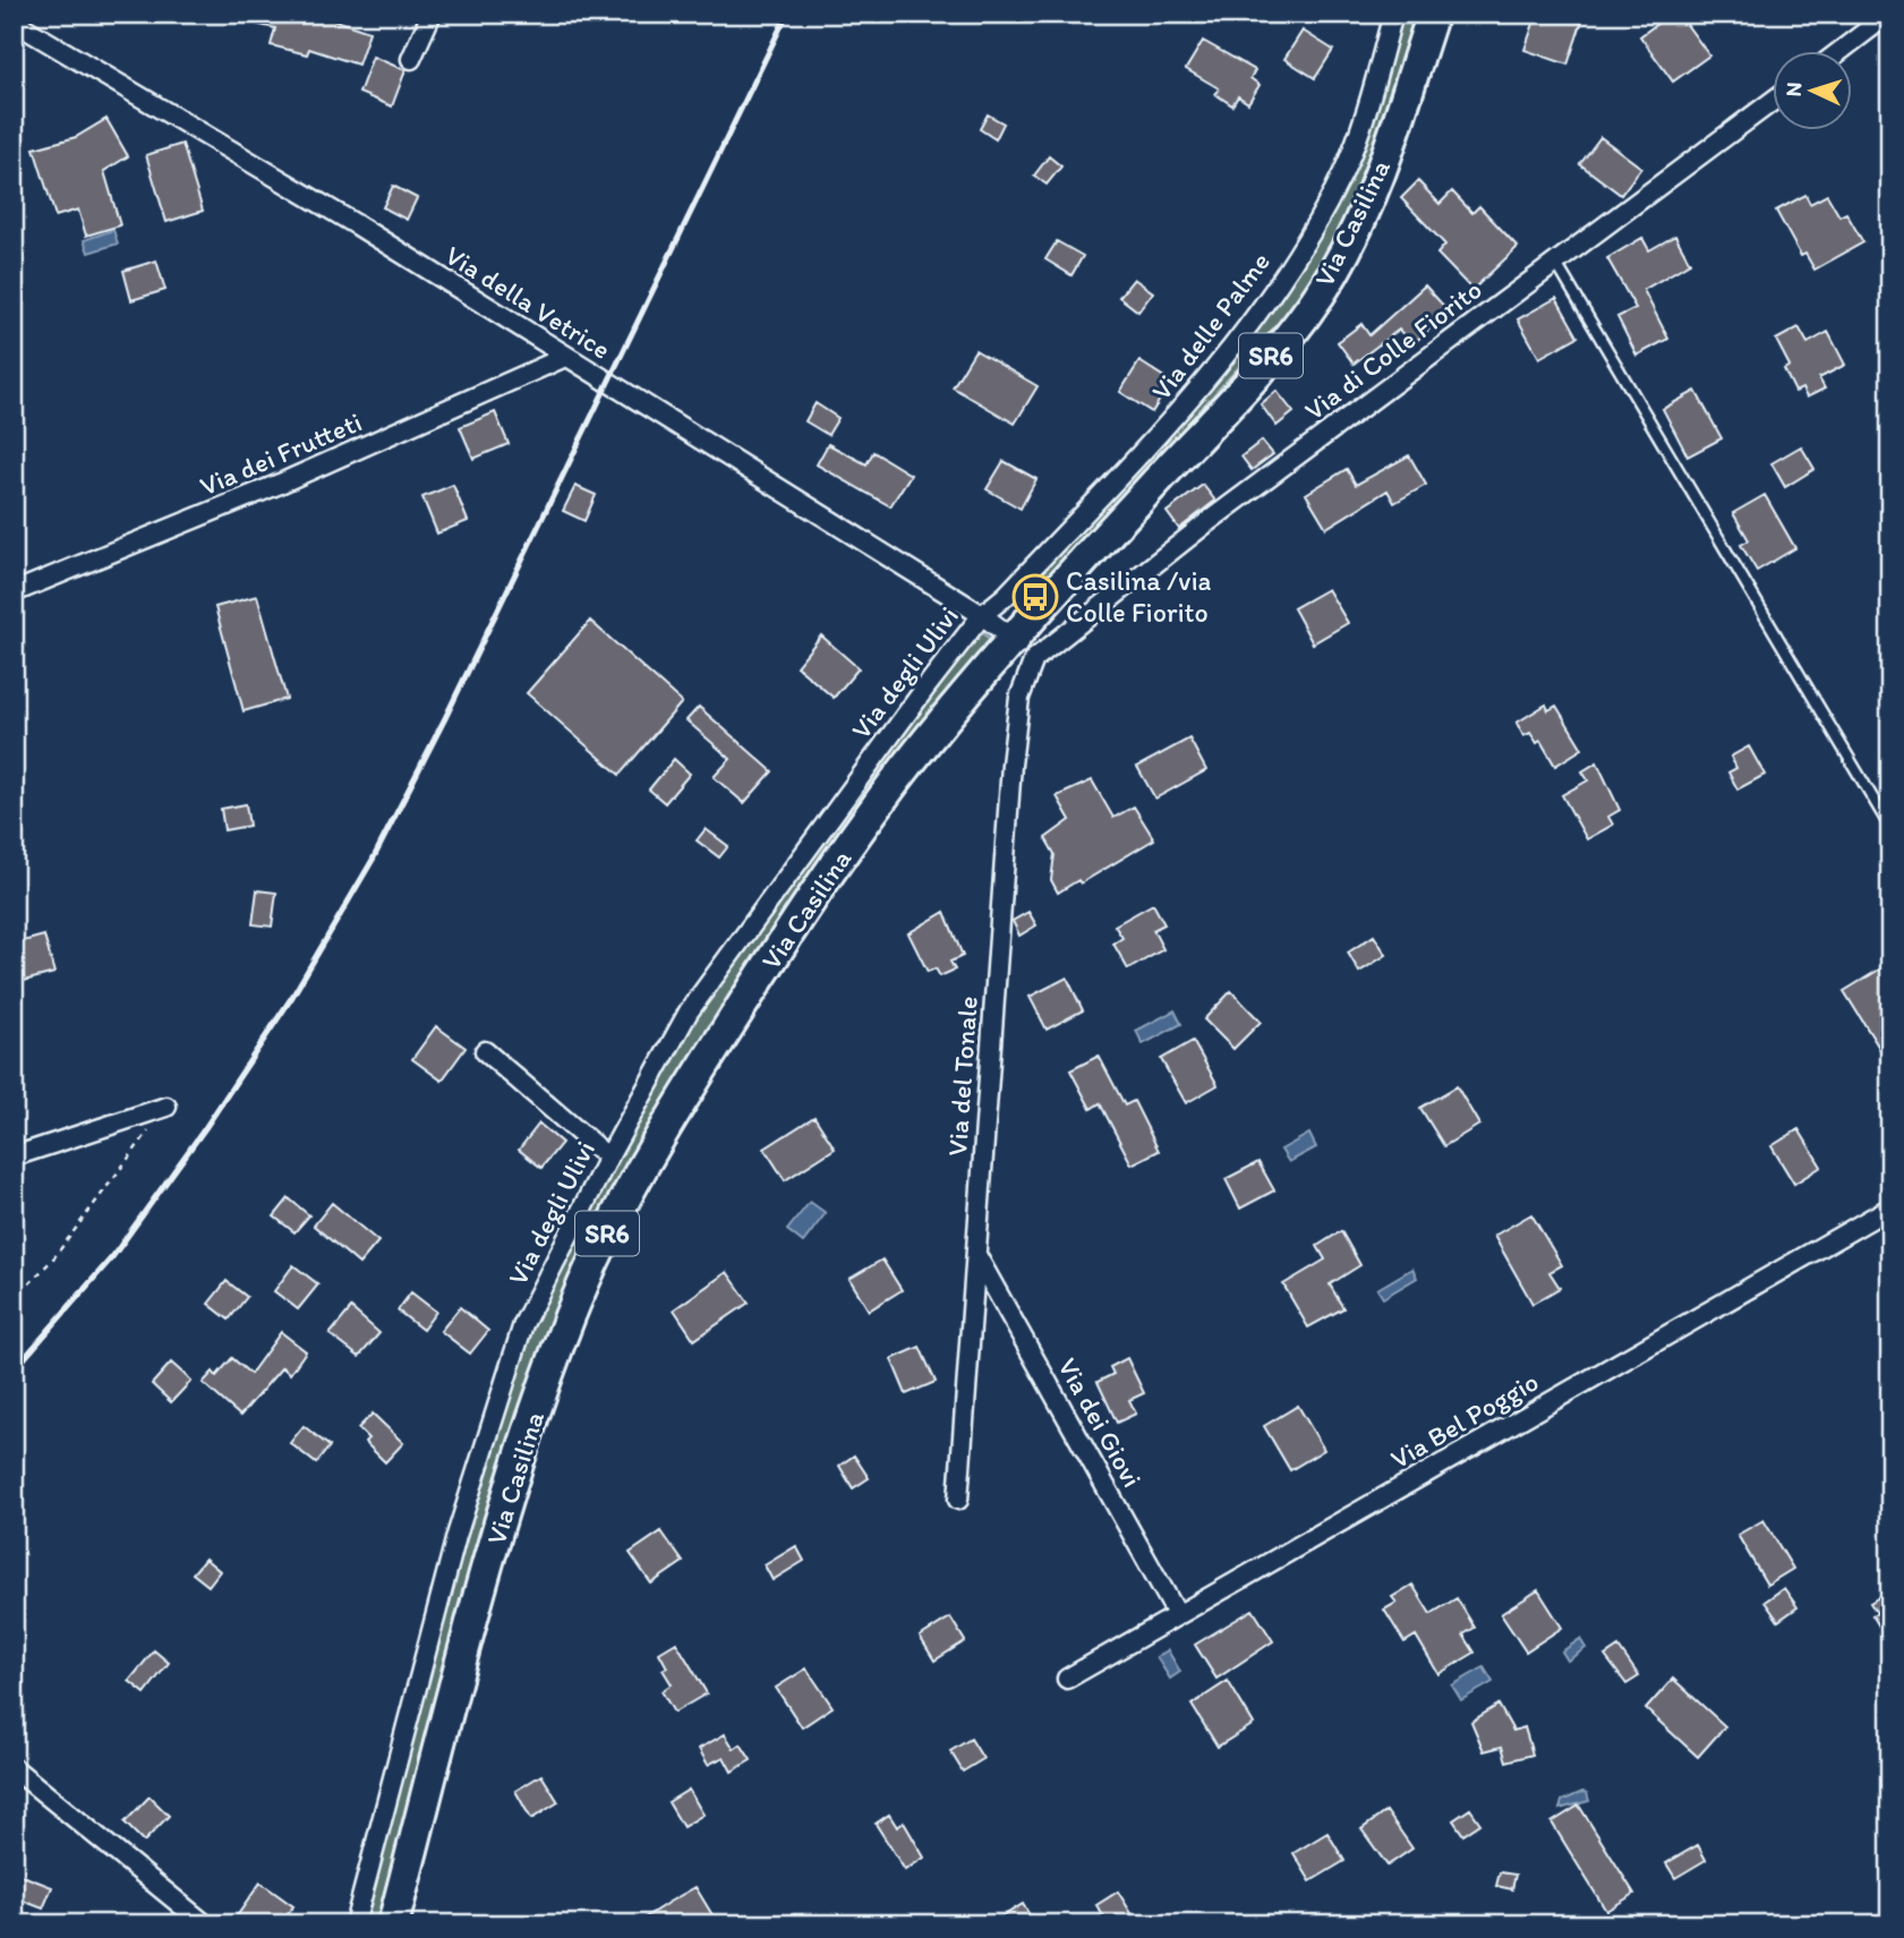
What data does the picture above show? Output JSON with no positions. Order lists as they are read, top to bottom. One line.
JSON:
{"streets":{"main road":["Via Casilina","SR6"],"street":["Via della Vetrice","Via delle Palme","Via di Colle Fiorito","Via dei Frutteti","Via degli Ulivi","Via del Tonale","Via Bel Poggio","Via dei Giovi"]},"crossings":[["Via Casilina","Via della Vetrice"],["Via Casilina","Via di Colle Fiorito"],["Via Casilina","Via del Tonale"],["Via della Vetrice","Via delle Palme"],["Via della Vetrice","Via di Colle Fiorito"],["Via della Vetrice","Via dei Frutteti"],["Via della Vetrice","Via degli Ulivi"],["Via della Vetrice","Via del Tonale"],["Via delle Palme","Via degli Ulivi"],["Via di Colle Fiorito","Via del Tonale"],["Via del Tonale","Via dei Giovi"],["Via Bel Poggio","Via dei Giovi"]],"places":{"bus stop":["Casilina /via Colle Fiorito"]},"north":"left"}
